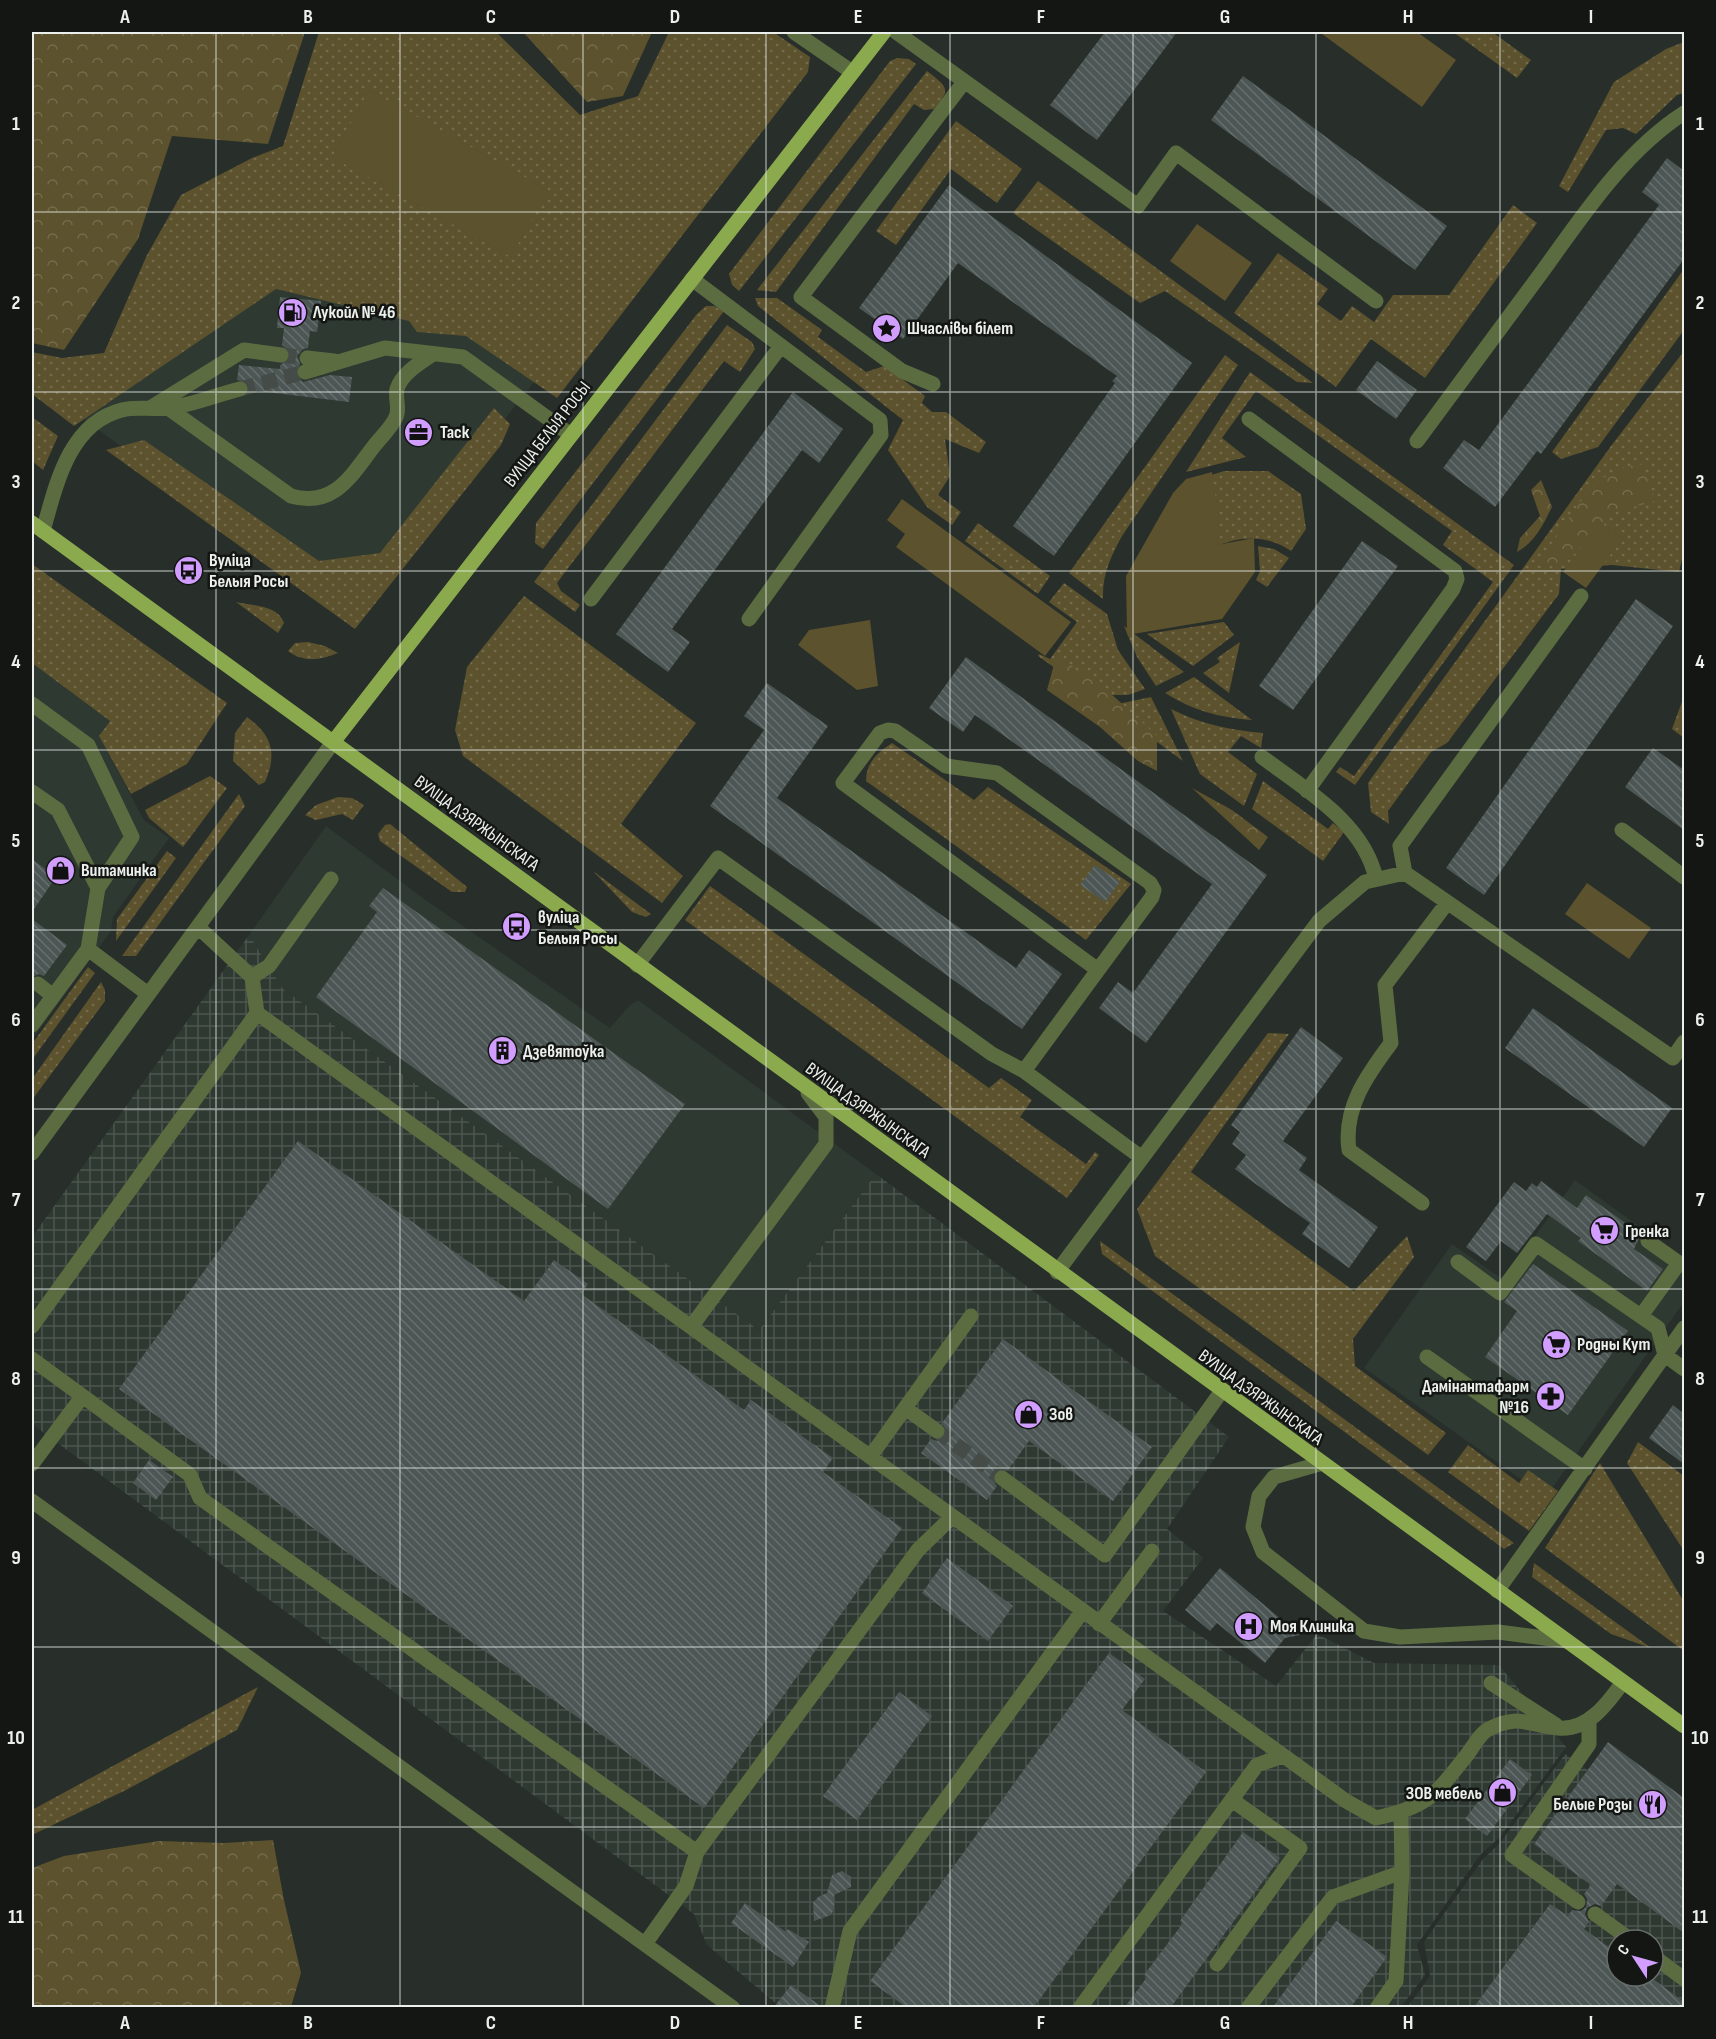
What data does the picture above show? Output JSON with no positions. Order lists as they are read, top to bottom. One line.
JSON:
{"streets":{"main road":["ВУЛІЦА БЕЛЫЯ РОСЫ","ВУЛІЦА ДЗЯРЖЫНСКАГА"]},"crossings":[["ВУЛІЦА БЕЛЫЯ РОСЫ","ВУЛІЦА ДЗЯРЖЫНСКАГА"]],"places":{"fuel station":["Лукойл № 46"],"place":["Шчаслівы білет"],"office":["Таск"],"bus stop":["Вуліца Белыя Росы","вуліца Белыя Росы"],"shop":["Витаминка","Зов","ЗОВ мебель"],"building":["Дзевятоўка"],"supermarket":["Гренка","Родны Кут"],"pharmacy":["Дамінантафарм №16"],"hospital":["Моя Клиника"],"restaurant":["Белые Розы"]},"north":"top left","grid":{"columns":["A","B","C","D","E","F","G","H","I"],"rows":["1","2","3","4","5","6","7","8","9","10","11"]}}
